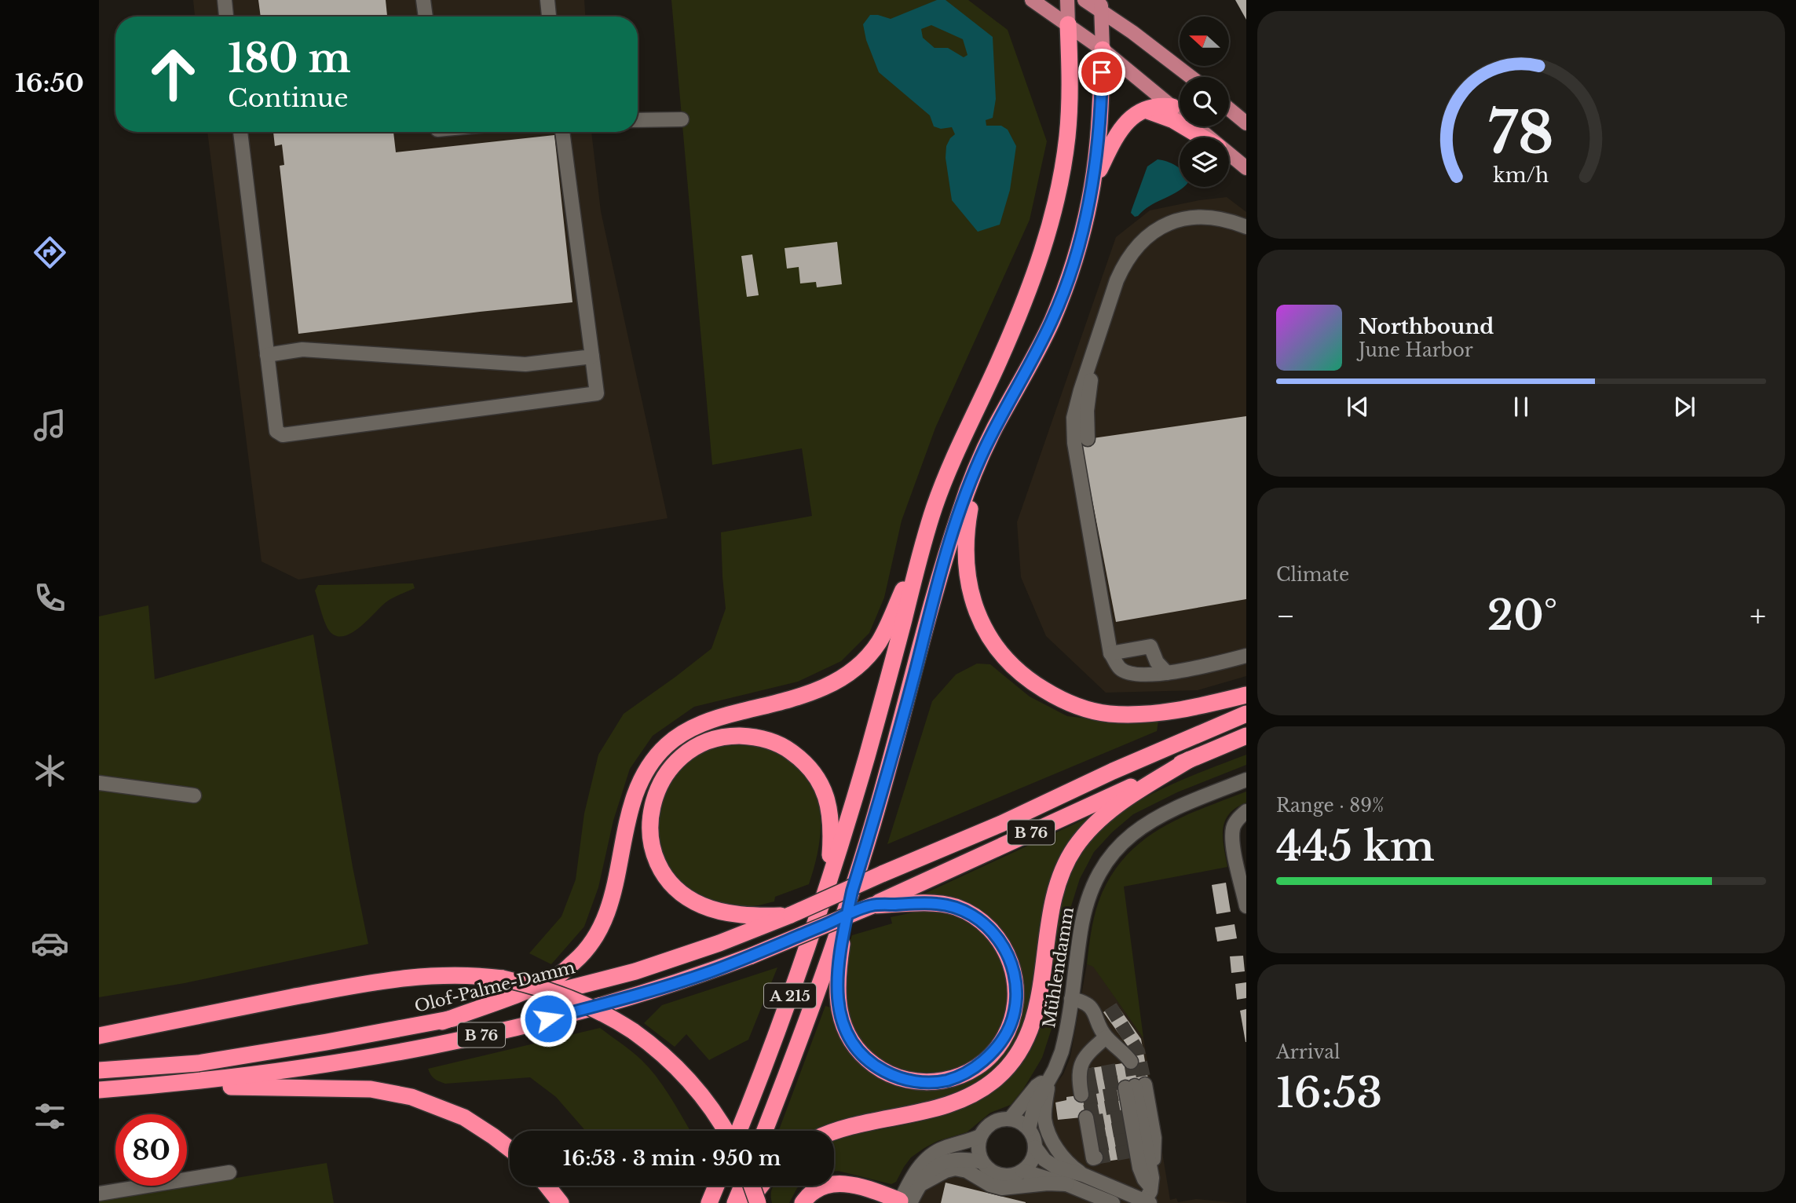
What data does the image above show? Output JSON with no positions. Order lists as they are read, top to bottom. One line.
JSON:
{"streets":{"highway":["B 76","Olof-Palme-Damm","A 215"],"street":["Mühlendamm"]},"crossings":[["B 76","Olof-Palme-Damm"]],"north":"left","page":{"tabs":"16:50","turn":["180 m","Continue"],"song":["Northbound","June Harbor"],"tile":["Climate",["Range · 89%","445 km"],["Arrival","16:53"]],"heat":["−","20°","+"],"limit":"80","trip":"16:53 · 3 min · 950 m","gauge":["78","km/h"]}}
